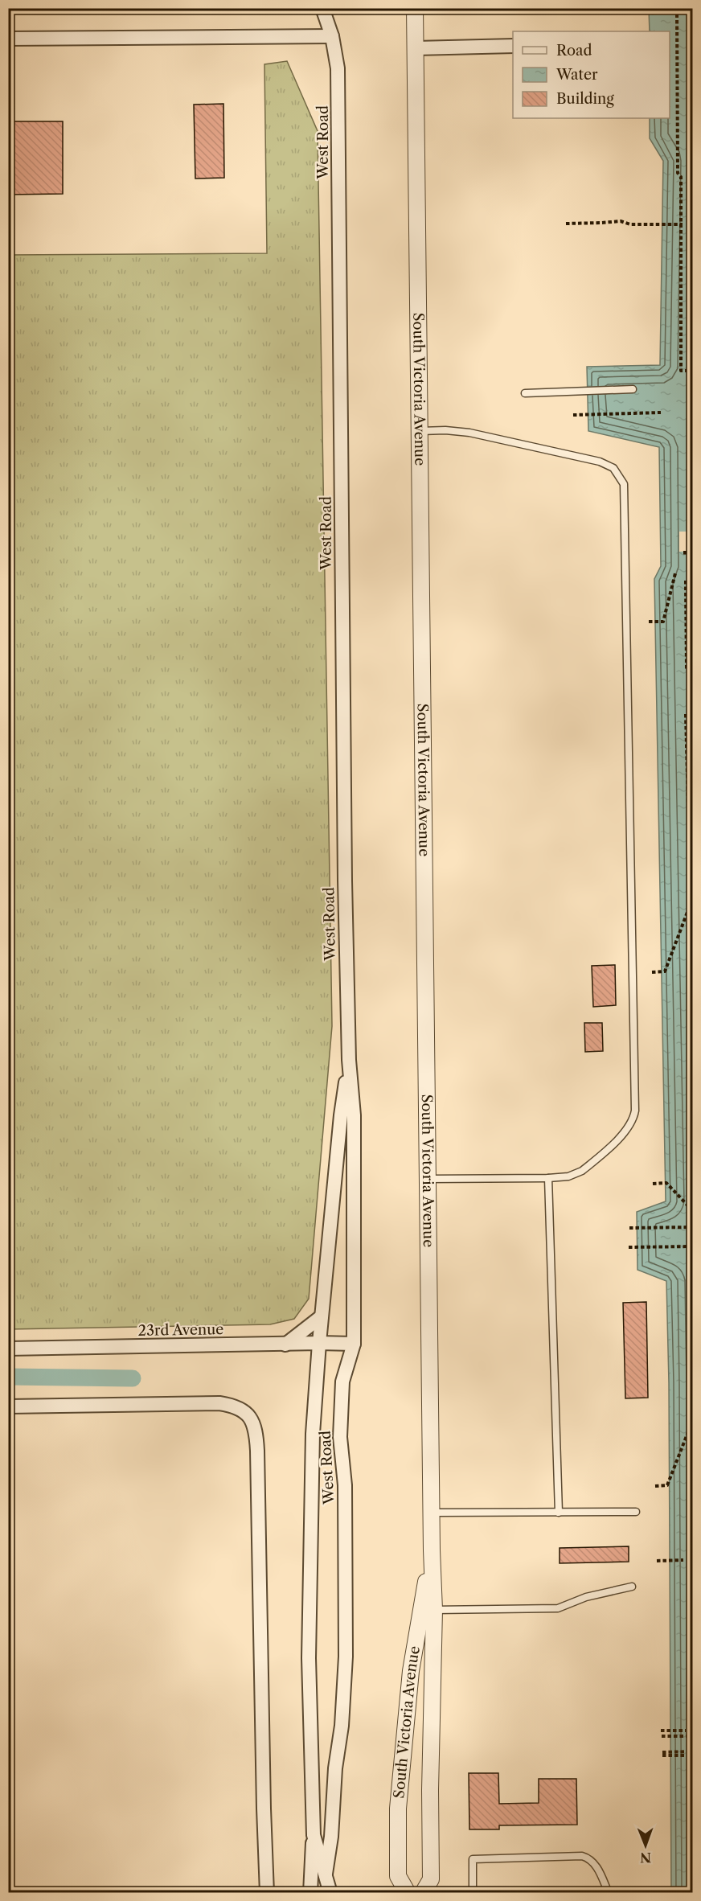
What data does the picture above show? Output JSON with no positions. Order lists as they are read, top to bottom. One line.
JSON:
{"streets":{"street":["West Road","South Victoria Avenue","23rd Avenue"]},"crossings":[["West Road","23rd Avenue"]],"legend":["Road","Water","Building"],"north":"bottom"}
